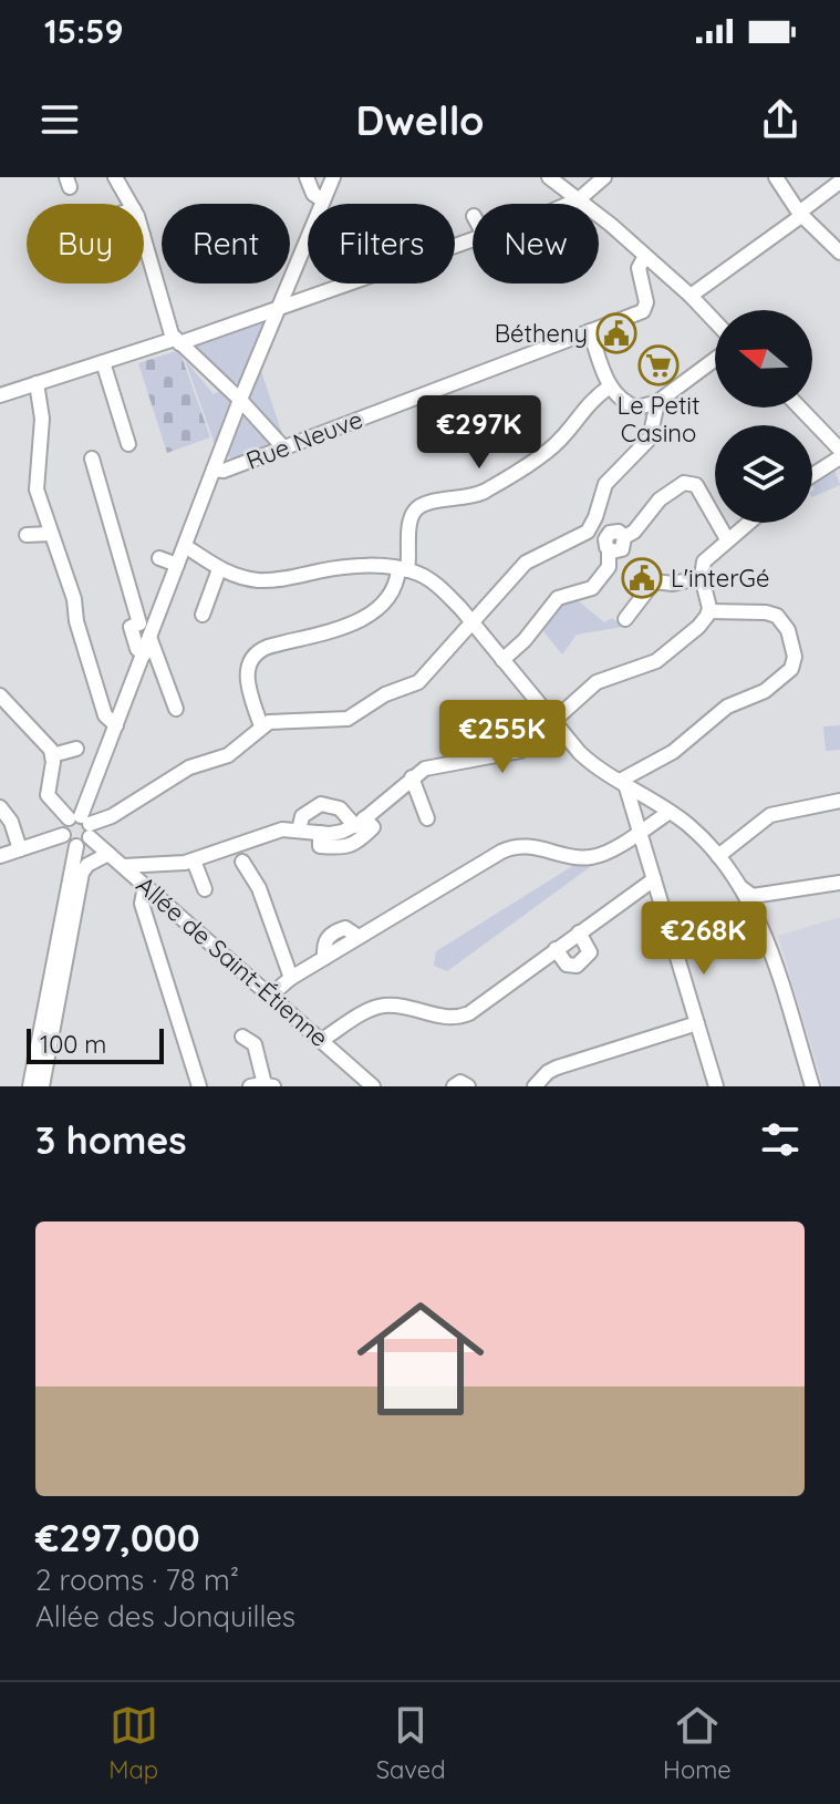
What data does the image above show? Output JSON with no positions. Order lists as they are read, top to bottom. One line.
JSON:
{"streets":{"street":["Rue Neuve","Allée de Saint-Étienne"]},"places":{"public building":["Bétheny","L'interGé"],"supermarket":["Le Petit Casino"]},"scale_bar":"100 m","north":"left","page":{"status":"15:59","header":"Dwello","chip":["Buy","Rent","Filters","New"],"price":["€297K","€255K","€268K"],"scale":"100 m","heading":"3 homes","list":[{"name":"€297,000","note":"2 rooms · 78 m² · Allée des Jonquilles"}],"tabs":["Map","Saved","Home"]}}
